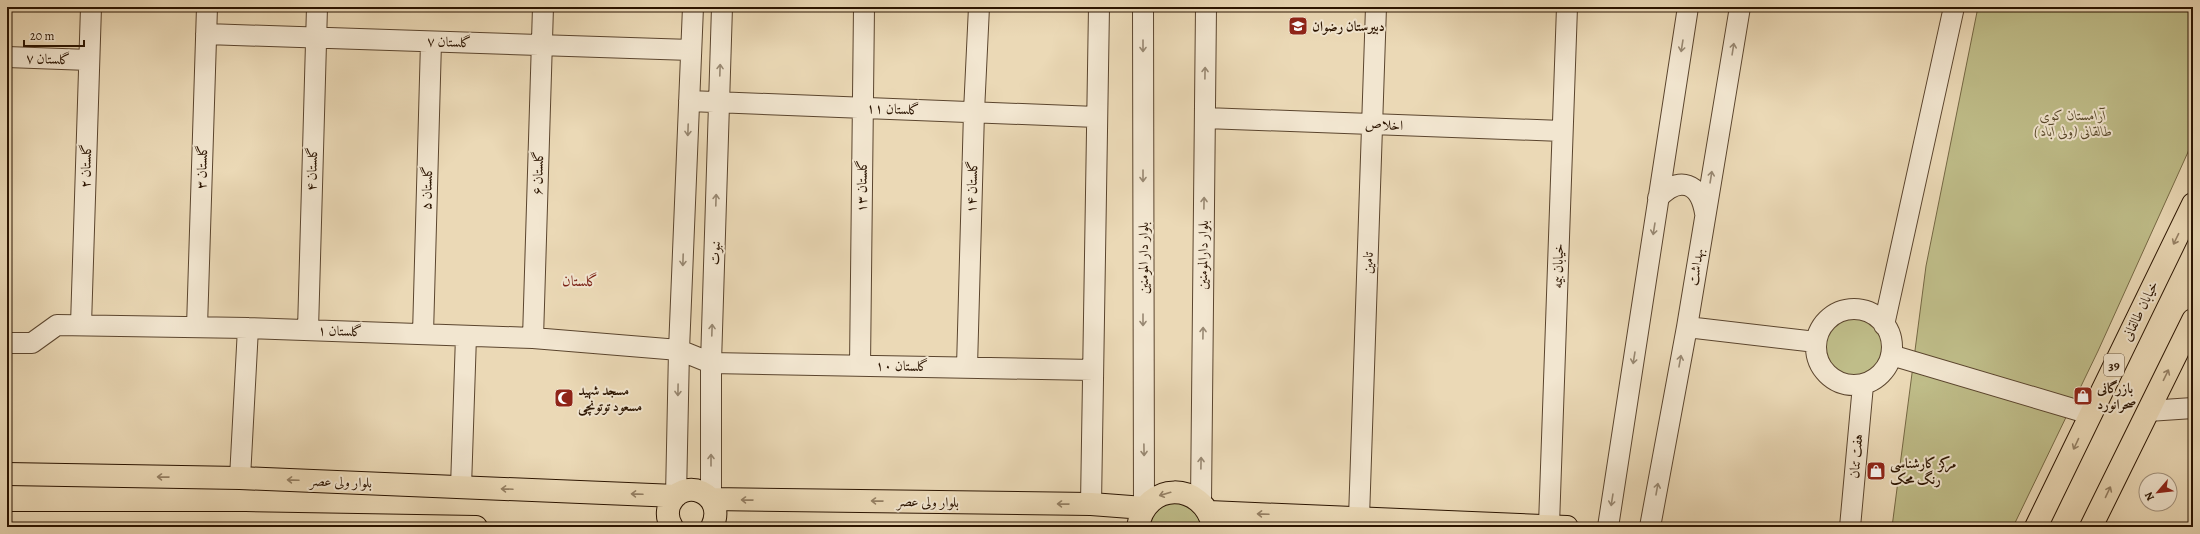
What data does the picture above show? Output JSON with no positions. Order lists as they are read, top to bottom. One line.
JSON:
{"streets":{"main road":["خیابان طالقانی","39","بلوار ولی عصر"],"street":["گلستان ۷","گلستان ۱۱","اخلاص","گلستان ۲","گلستان ۳","گلستان ۴","گلستان ۶","گلستان ۱۳","گلستان ۱۴","گلستان ۵","نبوت","بلوار دارالمومنین","بلوار دار المومنین","تامین","خیابان بیمه","بهداشت","گلستان ۱","گلستان ۱۰","هفت تنان"]},"crossings":[["گلستان ۷","گلستان ۲"],["گلستان ۷","گلستان ۳"],["گلستان ۷","گلستان ۴"],["گلستان ۷","گلستان ۶"],["گلستان ۷","گلستان ۵"],["گلستان ۱۱","گلستان ۱۳"],["گلستان ۱۱","گلستان ۱۴"],["گلستان ۱۱","نبوت"],["اخلاص","بلوار دارالمومنین"],["اخلاص","تامین"],["اخلاص","خیابان بیمه"],["گلستان ۲","گلستان ۱"],["گلستان ۳","گلستان ۱"],["گلستان ۴","گلستان ۱"],["گلستان ۶","گلستان ۱"],["گلستان ۱۳","گلستان ۱۰"],["گلستان ۱۴","گلستان ۱۰"],["گلستان ۵","گلستان ۱"],["نبوت","گلستان ۱"],["نبوت","گلستان ۱۰"],["نبوت","بلوار ولی عصر"],["بلوار دار المومنین","بلوار ولی عصر"],["گلستان ۱","گلستان ۱۰"]],"districts":["گلستان"],"parks":["آرامستان کوی طالقانی (ولی آباد )"],"places":{"school or university":["دبیرستان رضوان"],"shop":["بازرگانی صحرانورد","مرکز کارشناسی رنگ محک"],"mosque":["مسجد شهید مسعود توتونچی"]},"scale_bar":"20 m","north":"bottom left"}
